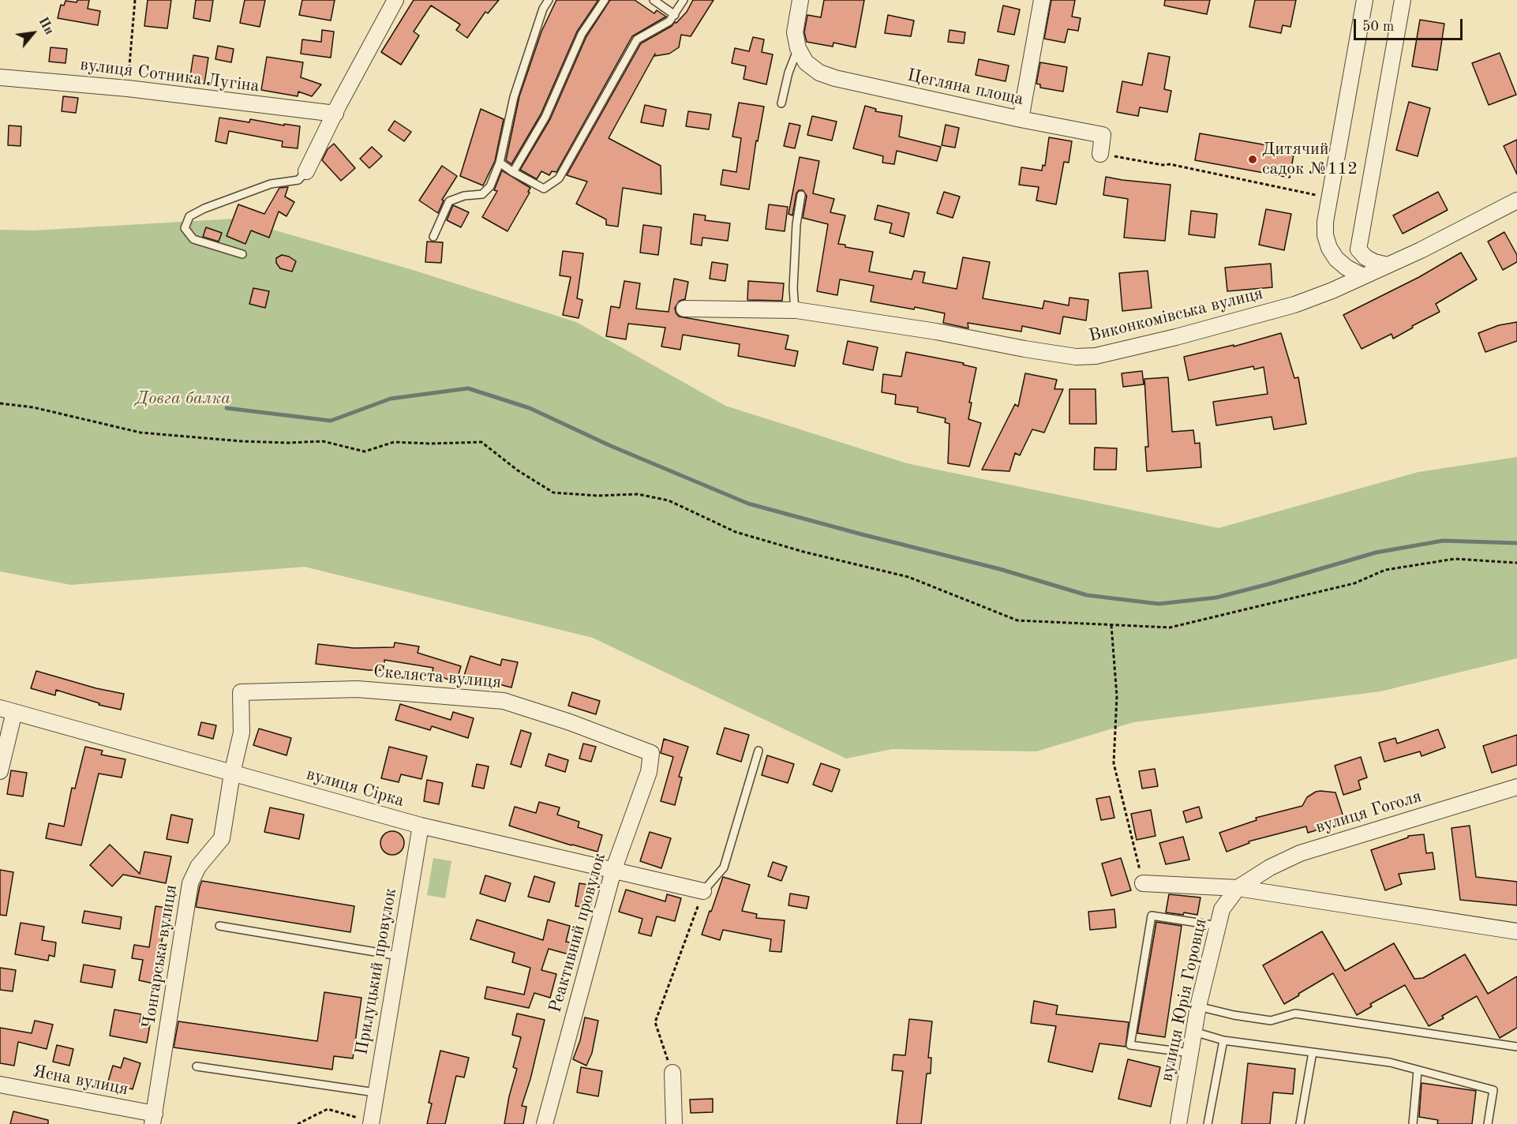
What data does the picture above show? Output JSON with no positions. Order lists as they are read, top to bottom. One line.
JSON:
{"streets":{"street":["вулиця Сотника Лугіна","Цегляна площа","Виконкомівська вулиця","Скеляста вулиця","вулиця Сірка","вулиця Гоголя","Реактивний провулок","Чонгарська вулиця","Прилуцький провулок","вулиця Юрія Горовця","Ясна вулиця"]},"crossings":[["Скеляста вулиця","Реактивний провулок"],["Скеляста вулиця","Чонгарська вулиця"],["вулиця Сірка","Реактивний провулок"],["вулиця Сірка","Чонгарська вулиця"],["вулиця Сірка","Прилуцький провулок"],["вулиця Гоголя","вулиця Юрія Горовця"],["Чонгарська вулиця","Ясна вулиця"]],"parks":["Довга балка"],"places":["Дитячий садок №112"],"scale_bar":"50 m","north":"top right"}
